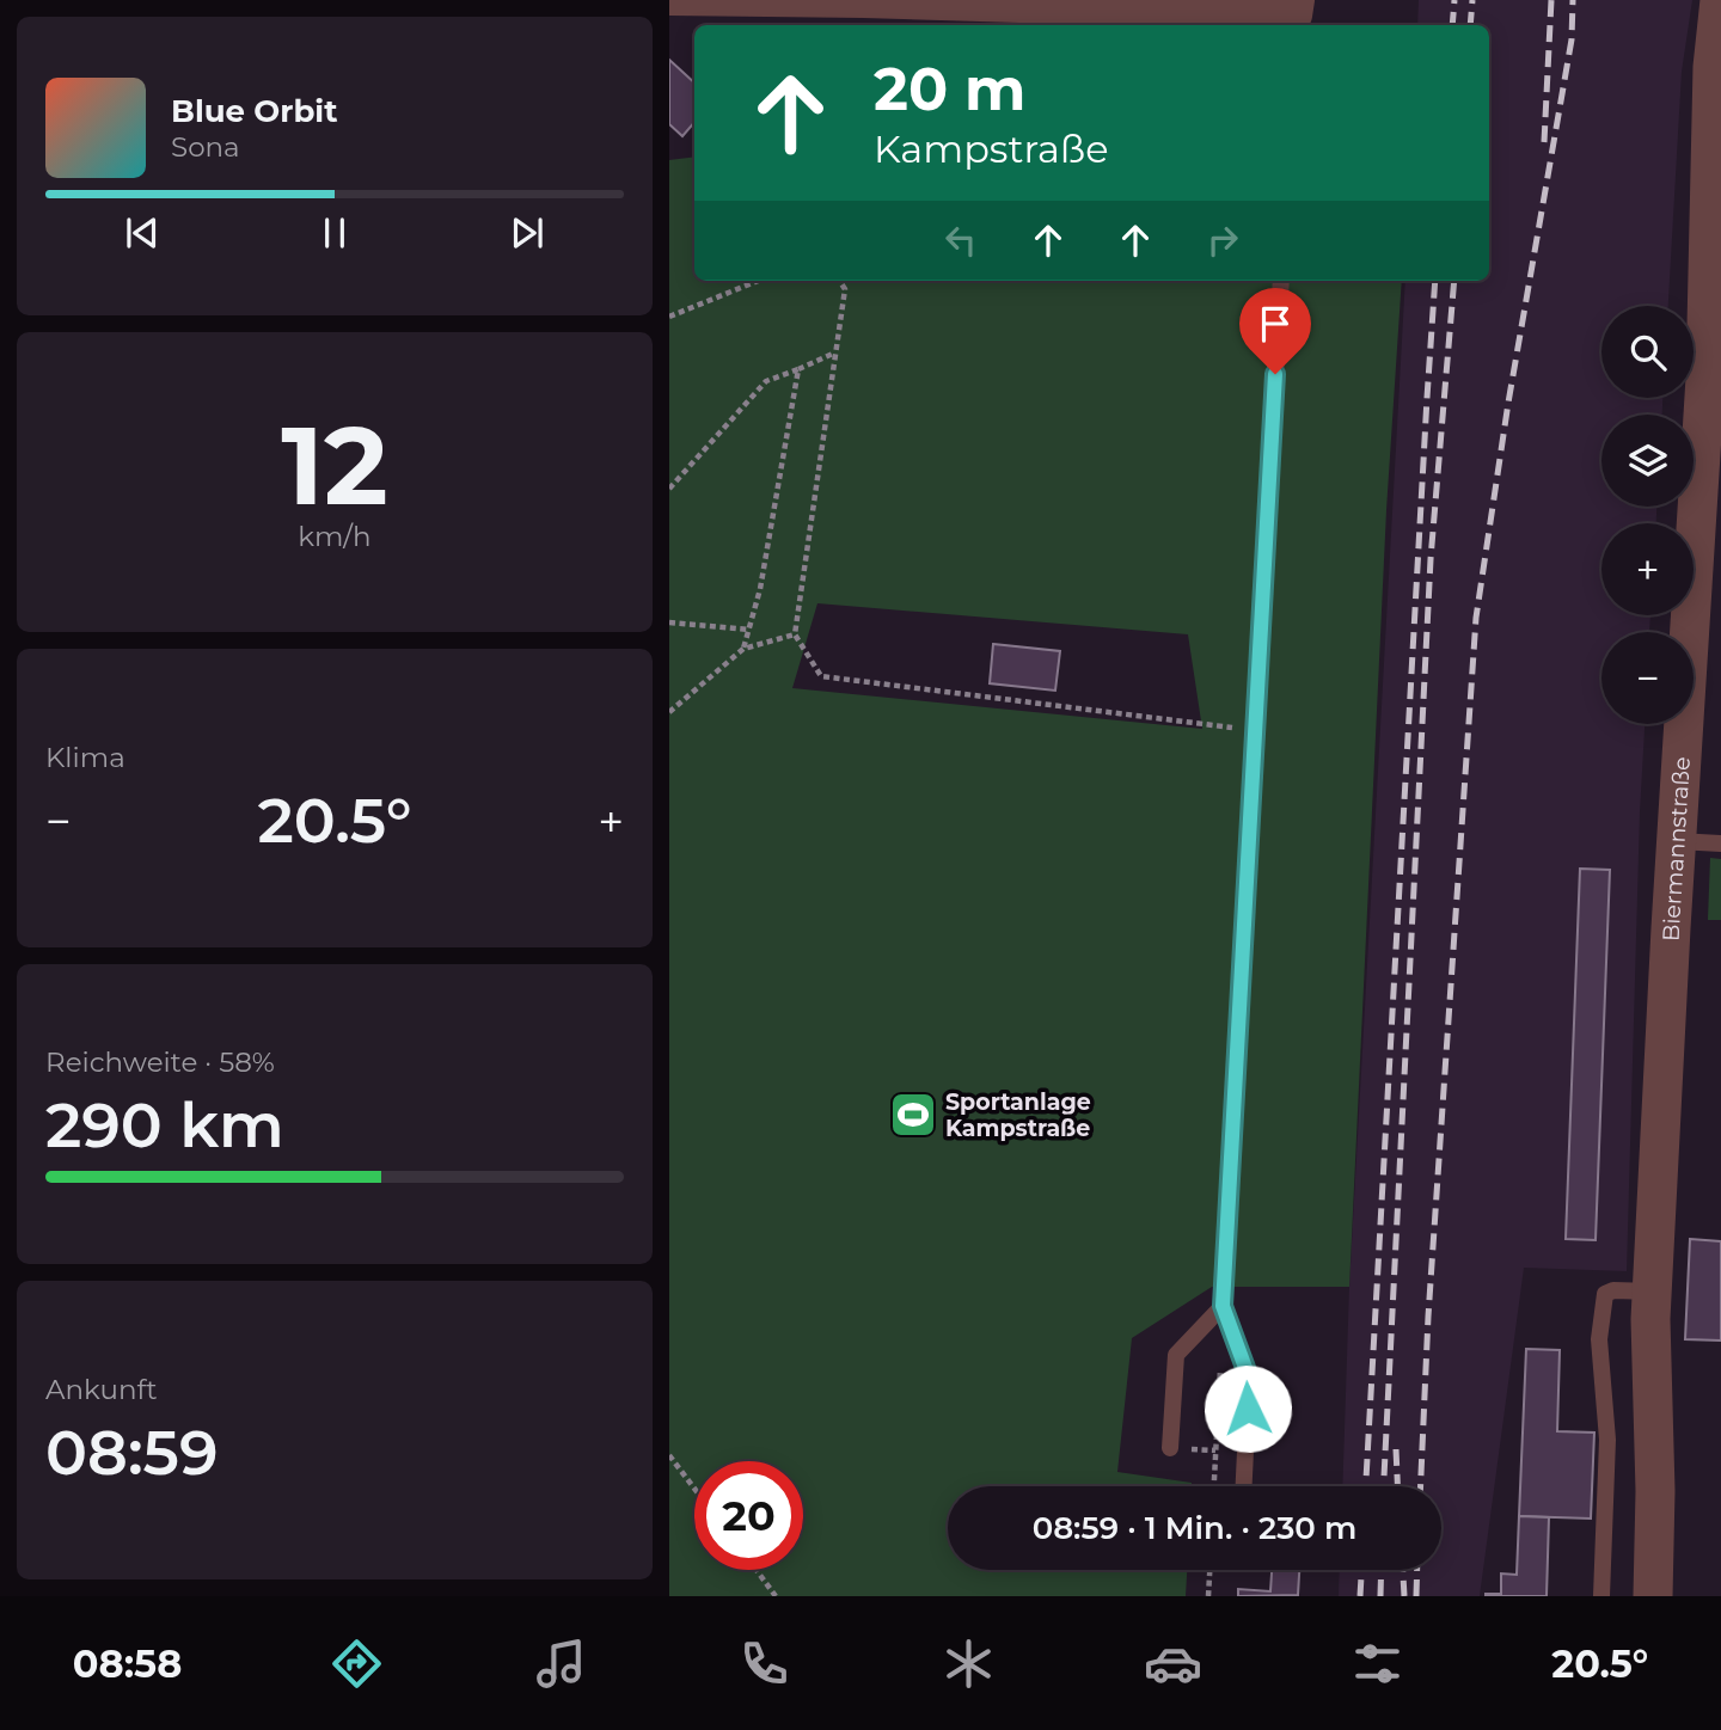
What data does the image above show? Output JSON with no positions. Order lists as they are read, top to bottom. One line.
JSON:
{"streets":{"street":["Biermannstraße"]},"places":{"sports":["Sportanlage Kampstraße"]},"page":{"turn":["20 m","Kampstraße"],"song":["Blue Orbit","Sona"],"map_buttons":["+","−"],"tile":[["12","km/h"],"Klima",["Reichweite · 58%","290 km"],["Ankunft","08:59"]],"heat":["−","20.5°","+"],"limit":"20","trip":"08:59 · 1 Min. · 230 m","tabs":["08:58","20.5°"]}}
